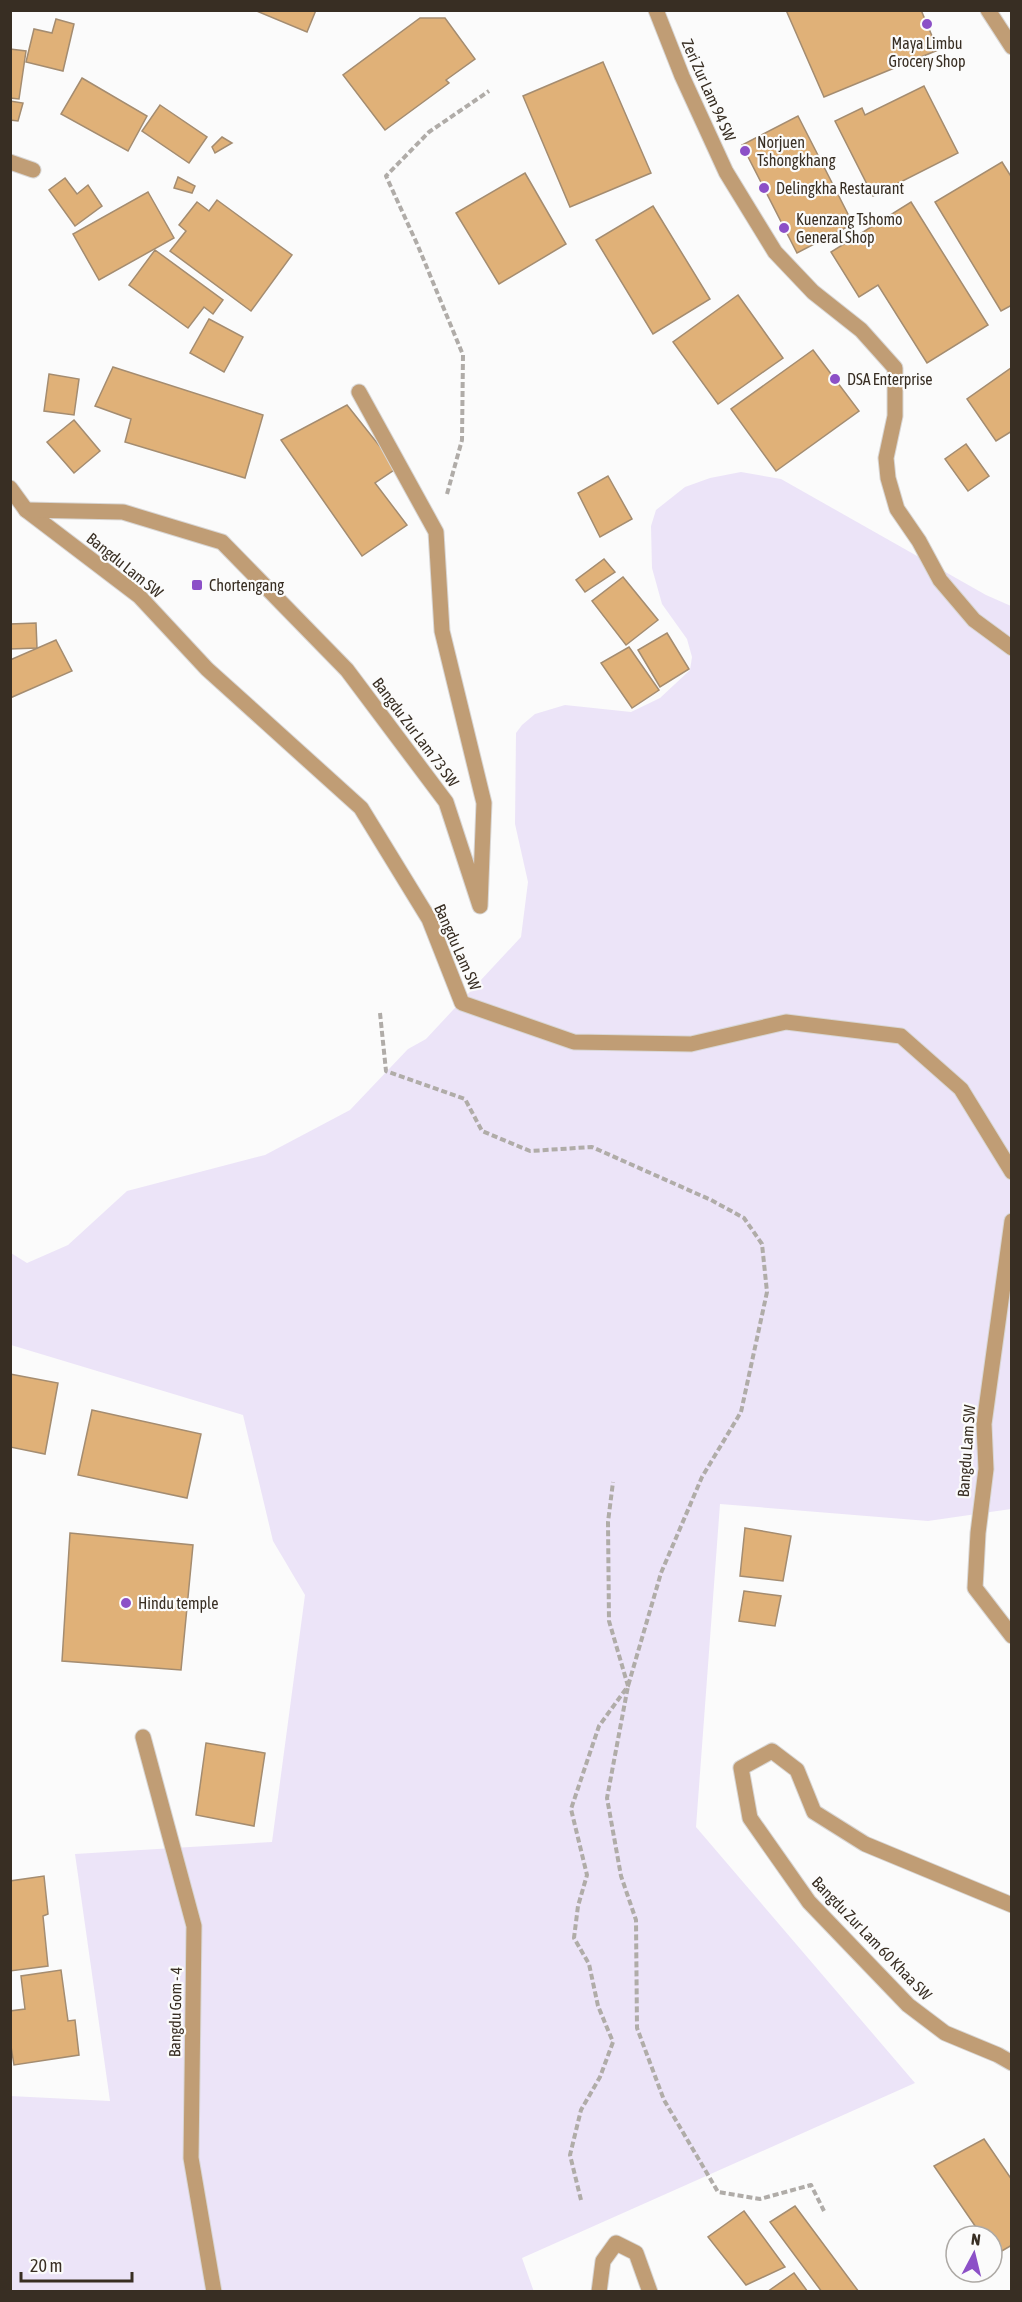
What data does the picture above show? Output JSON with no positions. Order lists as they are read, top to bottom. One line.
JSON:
{"streets":{"street":["Zeri Zur Lam 94 SW","Bangdu Lam SW","Bangdu Zur Lam 73 SW","Bangdu Zur Lam 60 Khaa SW","Bangdu Gom - 4"]},"crossings":[["Bangdu Lam SW","Bangdu Zur Lam 73 SW"]],"places":{"other":["Maya Limbu Grocery Shop","Norjuen Tshongkhang","Delingkha Restaurant","Kuenzang Tshomo General Shop","DSA Enterprise","Hindu temple"],"transit":["Chortengang"]},"scale_bar":"20 m","north":"top"}
